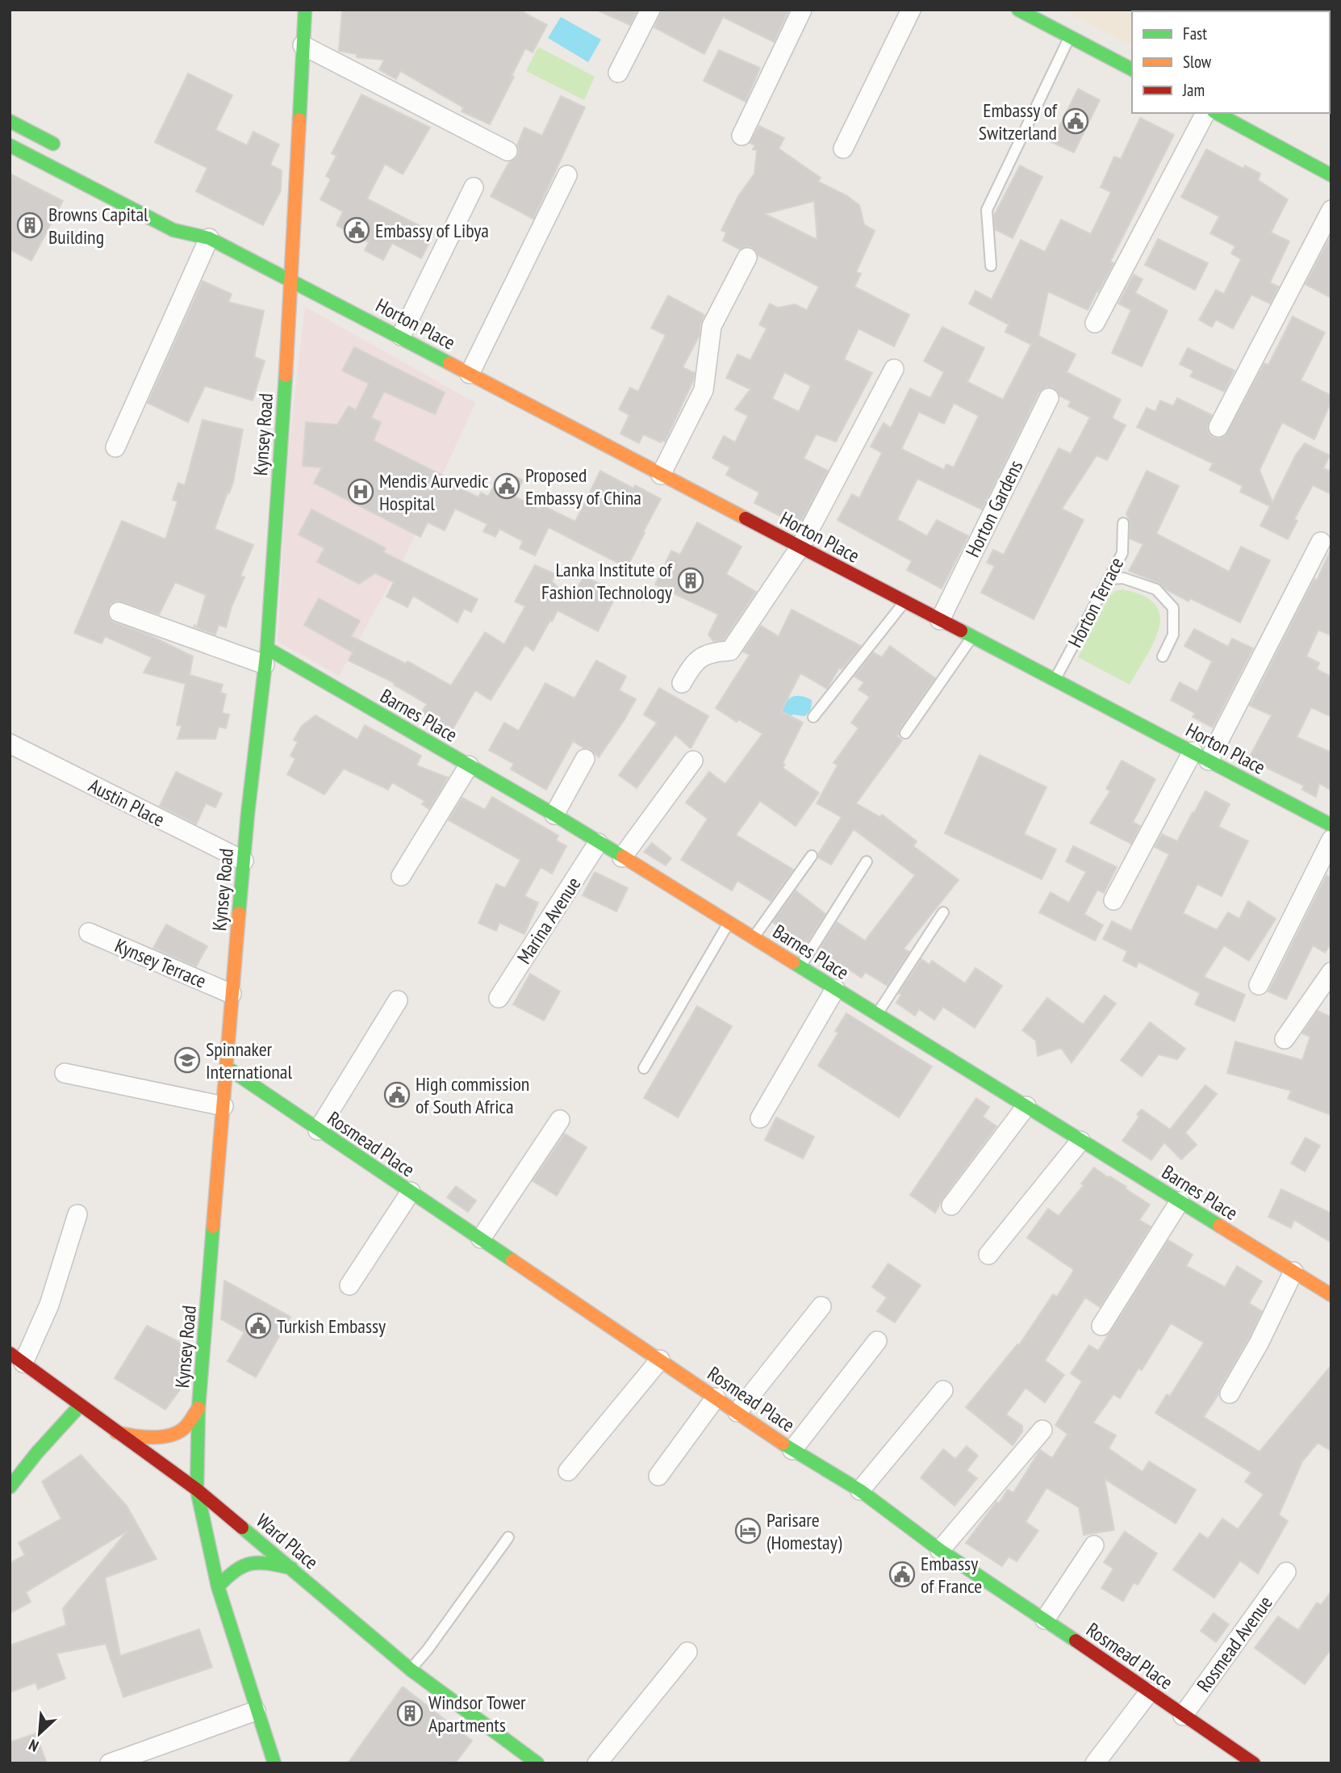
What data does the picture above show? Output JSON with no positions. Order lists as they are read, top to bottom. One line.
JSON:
{"streets":{"main road":["Horton Place","Kynsey Road","Barnes Place","Rosmead Place","Ward Place"],"street":["Horton Gardens","Austin Place","Marina Avenue","Kynsey Terrace","Rosmead Avenue"],"lane":["Horton Terrace"]},"crossings":[["Horton Place","Kynsey Road"],["Horton Place","Horton Gardens"],["Horton Place","Horton Terrace"],["Kynsey Road","Barnes Place"],["Kynsey Road","Austin Place"],["Kynsey Road","Kynsey Terrace"],["Kynsey Road","Rosmead Place"],["Kynsey Road","Ward Place"],["Barnes Place","Marina Avenue"],["Rosmead Place","Rosmead Avenue"]],"places":{"public building":["Embassy of Switzerland","Embassy of Libya","Proposed Embassy of China","High commission of South Africa","Turkish Embassy","Embassy of France"],"building":["Browns Capital Building","Lanka Institute of Fashion Technology","Windsor Tower Apartments"],"hospital":["Mendis Aurvedic Hospital"],"school or university":["Spinnaker International"],"hotel":["Parisare (Homestay)"]},"legend":["Fast","Slow","Jam"],"north":"bottom left"}
